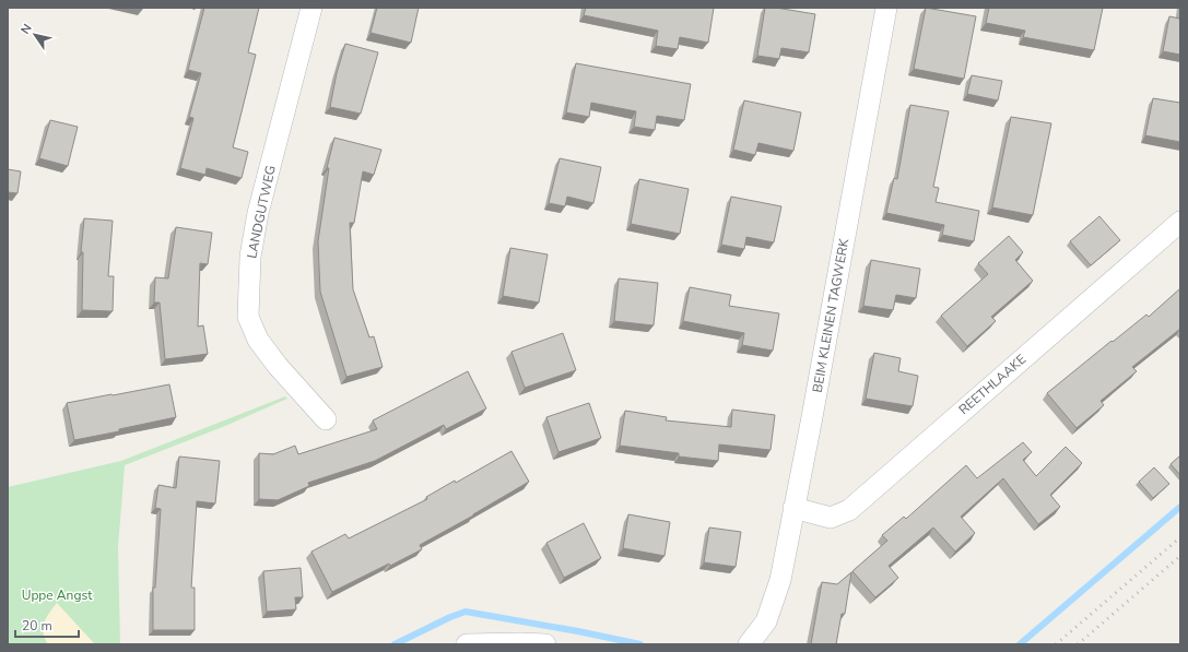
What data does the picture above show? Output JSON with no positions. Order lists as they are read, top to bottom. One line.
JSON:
{"streets":{"street":["LANDGUTWEG","BEIM KLEINEN TAGWERK","REETHLAAKE"]},"crossings":[["BEIM KLEINEN TAGWERK","REETHLAAKE"]],"parks":["Uppe Angst"],"scale_bar":"20 m","north":"top left"}
